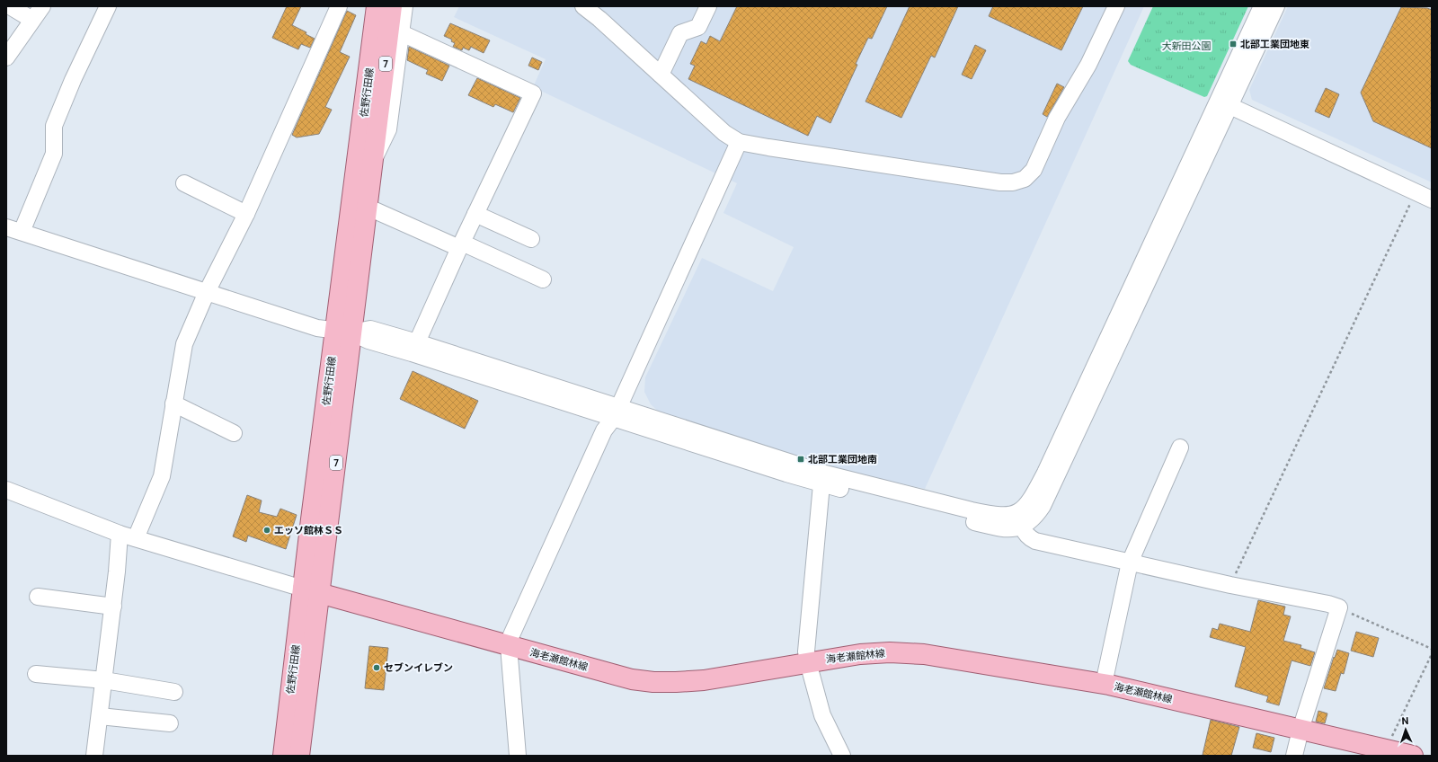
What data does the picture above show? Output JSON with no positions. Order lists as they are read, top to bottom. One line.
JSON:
{"streets":{"main road":["7","佐野行田線","海老瀬館林線"]},"crossings":[["佐野行田線","海老瀬館林線"]],"parks":["大新田公園"],"places":{"transit":["北部工業団地東","北部工業団地南"],"other":["エッソ館林ＳＳ","セブンイレブン"]},"north":"top"}
